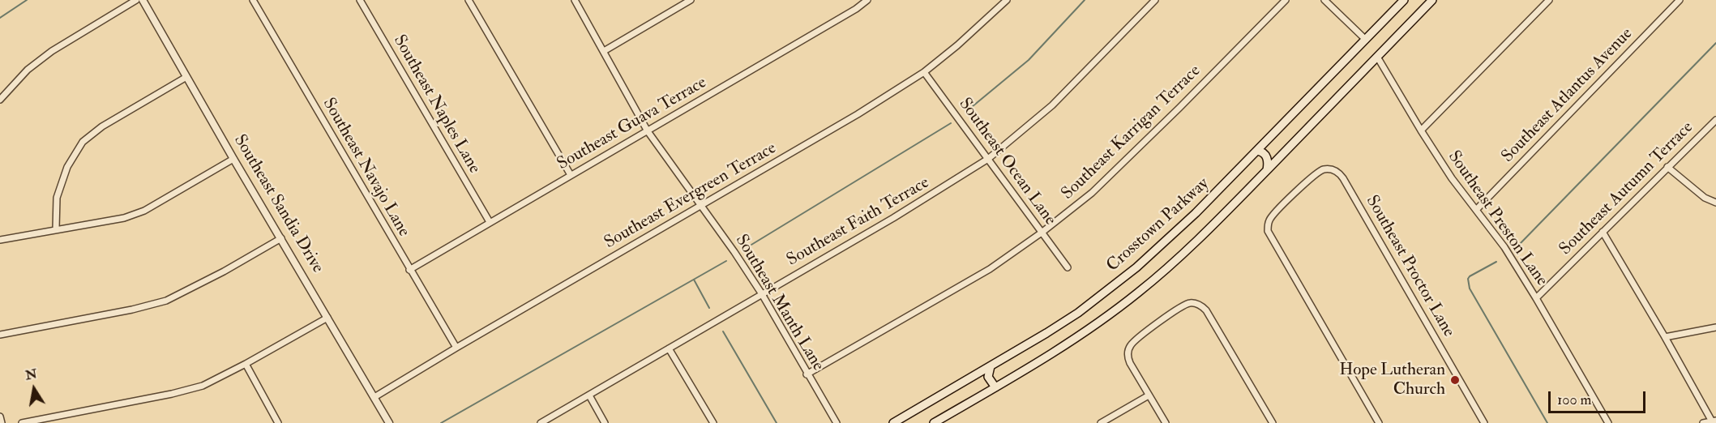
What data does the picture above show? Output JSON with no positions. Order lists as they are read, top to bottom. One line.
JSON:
{"streets":{"main road":["Crosstown Parkway"],"street":["Southeast Atlantus Avenue","Southeast Naples Lane","Southeast Guava Terrace","Southeast Karrigan Terrace","Southeast Ocean Lane","Southeast Navajo Lane","Southeast Autumn Terrace","Southeast Evergreen Terrace","Southeast Sandia Drive","Southeast Preston Lane","Southeast Faith Terrace","Southeast Proctor Lane","Southeast Manth Lane"]},"crossings":[["Southeast Atlantus Avenue","Southeast Preston Lane"],["Southeast Naples Lane","Southeast Guava Terrace"],["Southeast Guava Terrace","Southeast Navajo Lane"],["Southeast Guava Terrace","Southeast Manth Lane"],["Southeast Karrigan Terrace","Southeast Ocean Lane"],["Southeast Karrigan Terrace","Southeast Manth Lane"],["Southeast Ocean Lane","Southeast Evergreen Terrace"],["Southeast Ocean Lane","Southeast Faith Terrace"],["Southeast Navajo Lane","Southeast Evergreen Terrace"],["Southeast Autumn Terrace","Southeast Preston Lane"],["Southeast Evergreen Terrace","Southeast Sandia Drive"],["Southeast Evergreen Terrace","Southeast Manth Lane"],["Southeast Preston Lane","Crosstown Parkway"],["Southeast Faith Terrace","Southeast Manth Lane"]],"places":["Hope Lutheran Church"],"scale_bar":"100 m","north":"top"}
